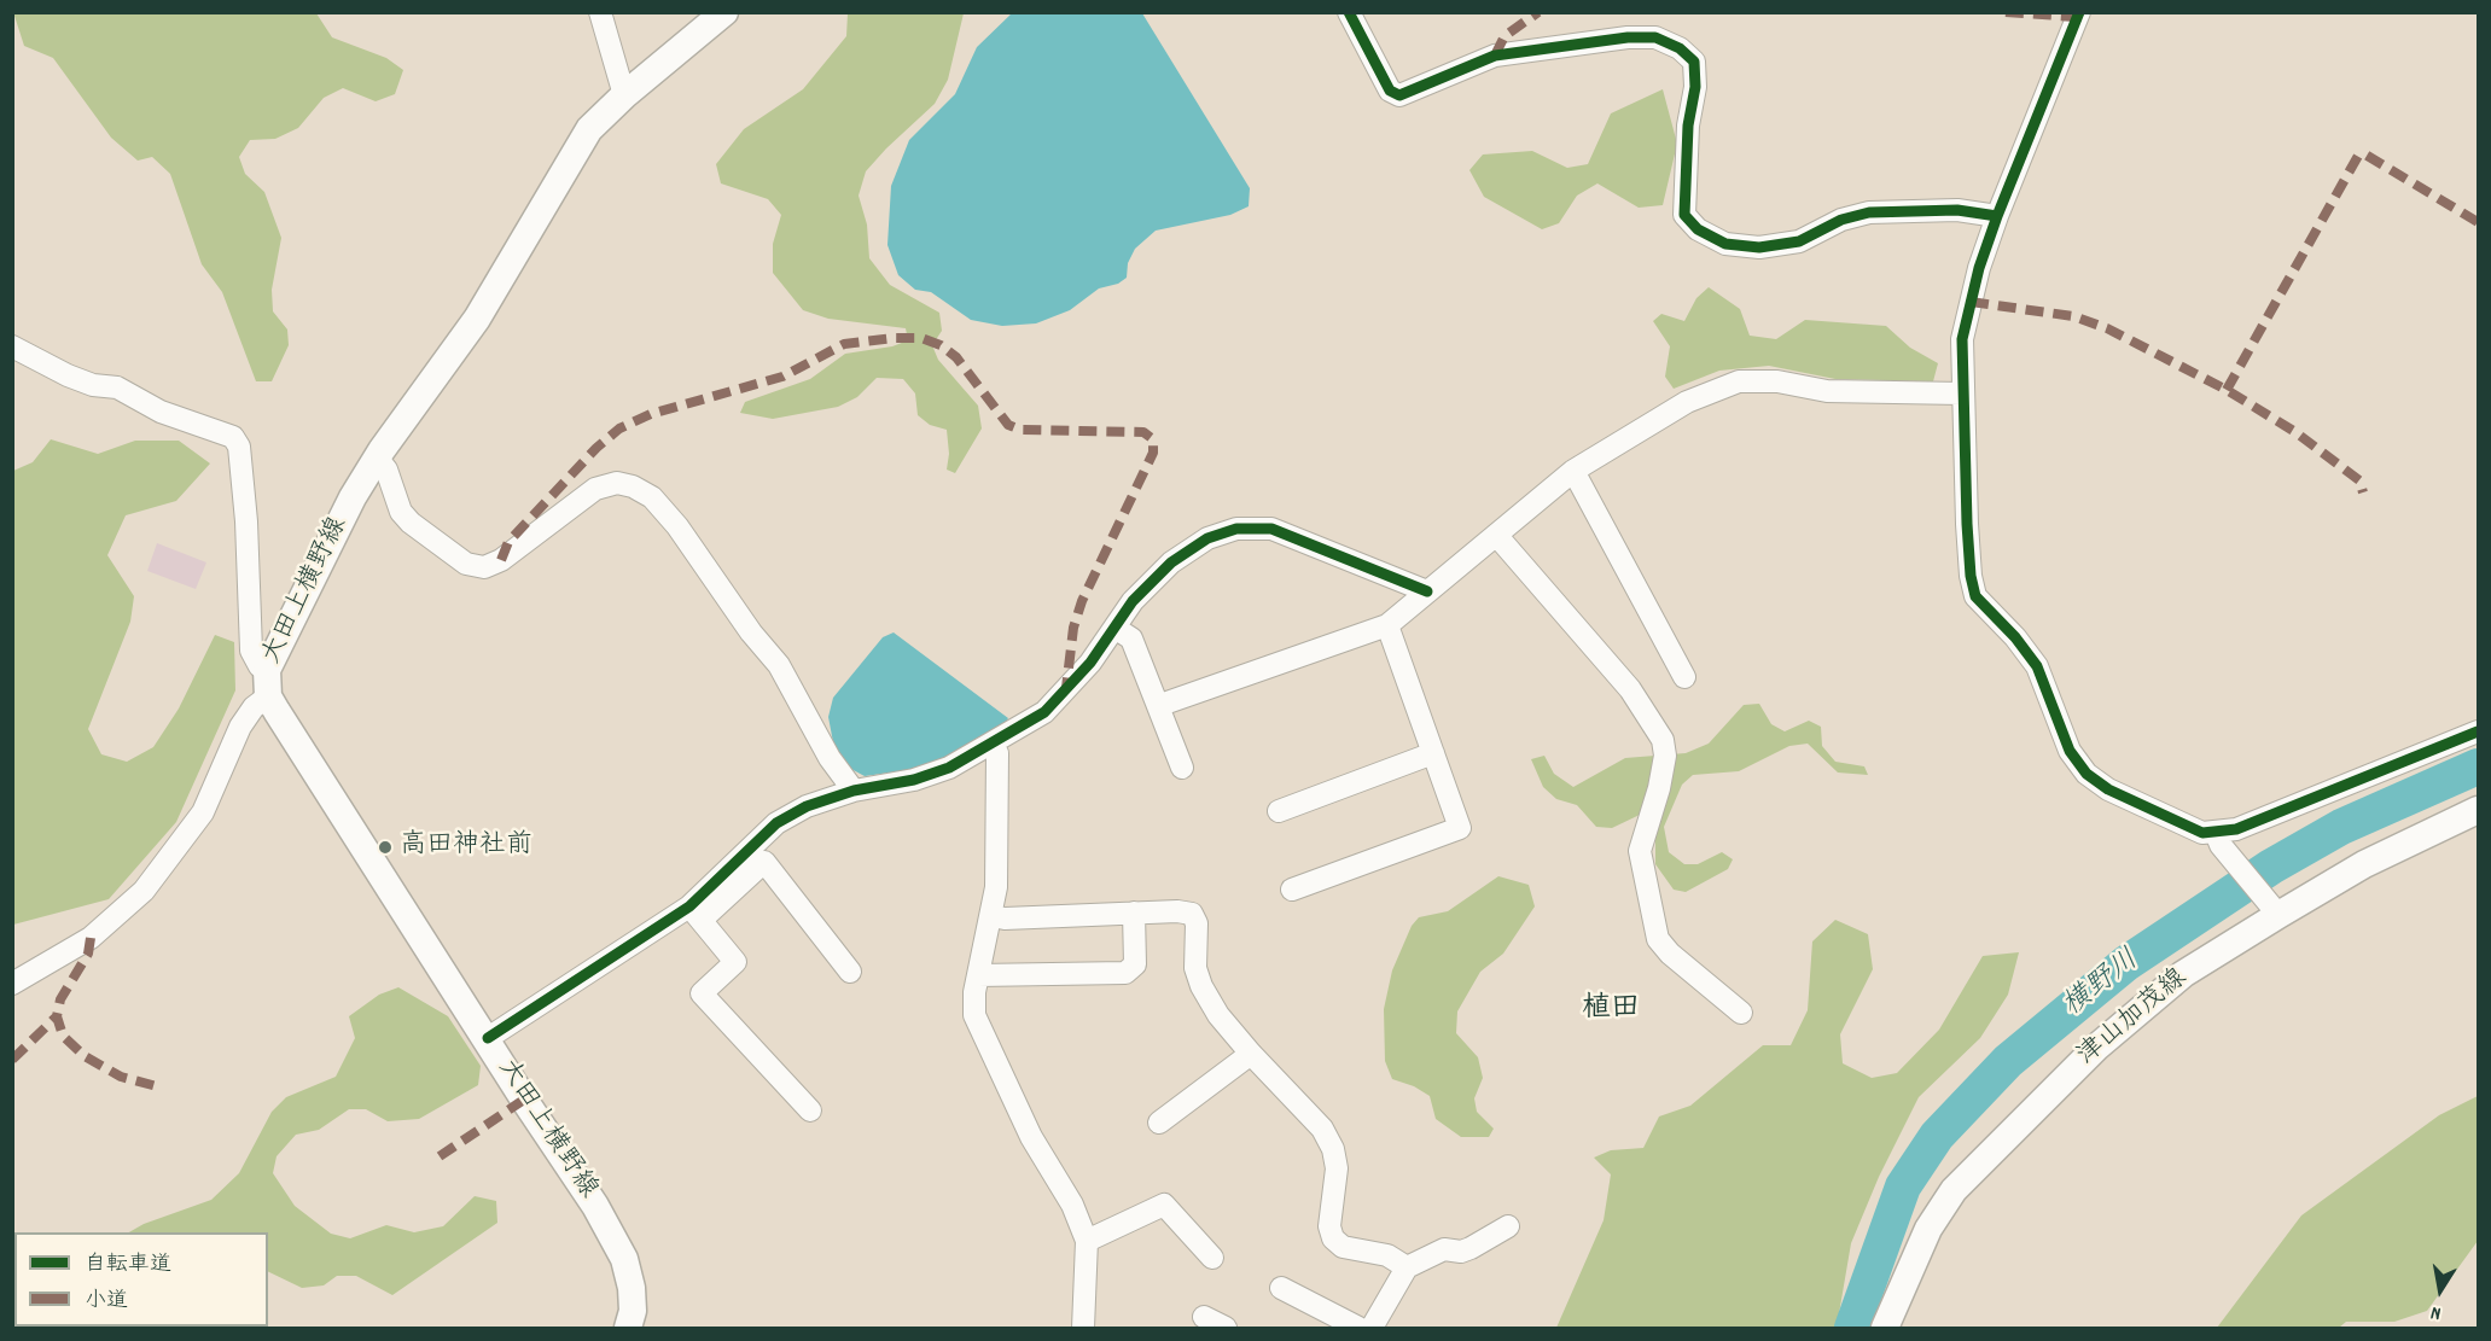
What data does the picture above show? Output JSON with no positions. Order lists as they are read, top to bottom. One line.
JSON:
{"streets":{"main road":["大田上横野線","津山加茂線"]},"districts":["植田"],"water":["横野川"],"places":["高田神社前"],"legend":["自転車道","小道"],"north":"bottom"}
